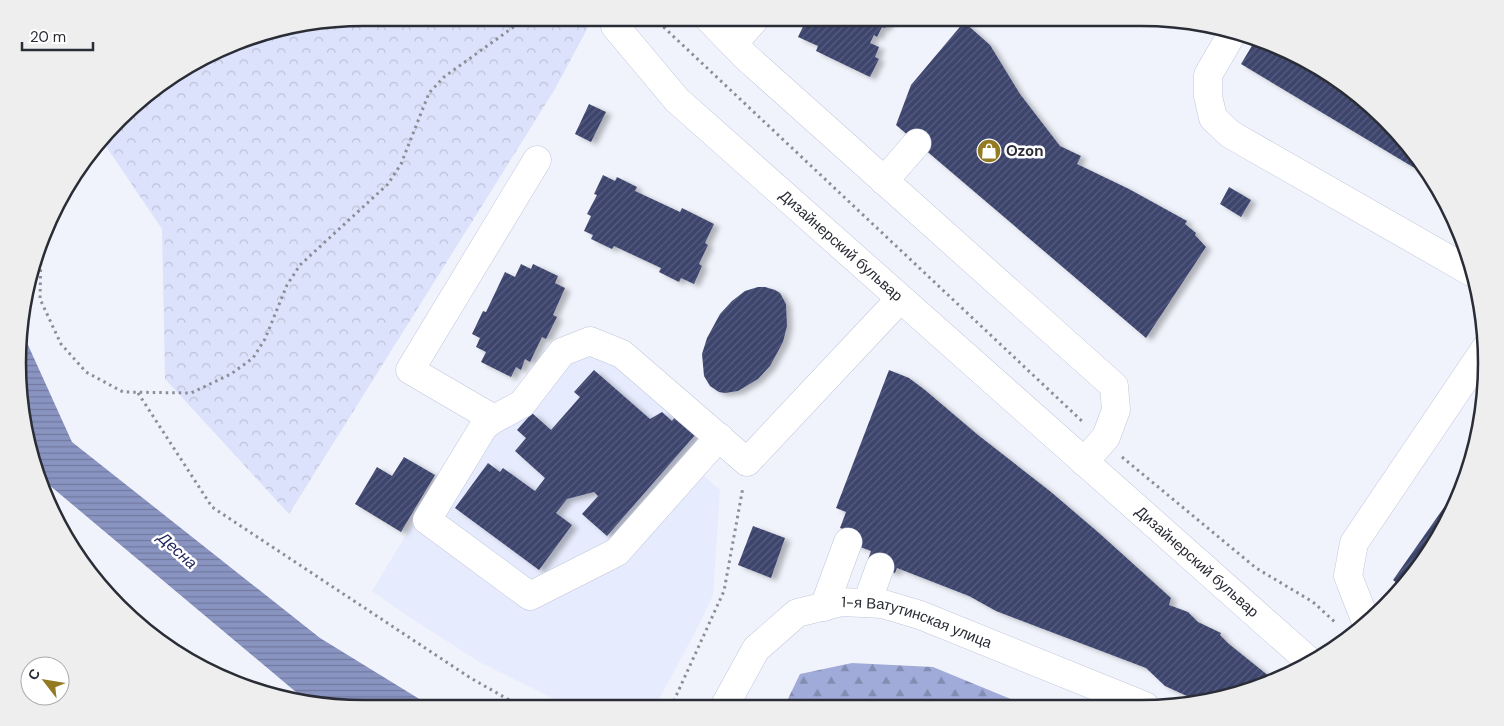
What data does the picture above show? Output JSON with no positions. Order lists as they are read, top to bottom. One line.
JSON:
{"streets":{"street":["Дизайнерский бульвар","1-я Ватутинская улица"]},"water":["Десна"],"places":{"shop":["Ozon"]},"scale_bar":"20 m","north":"top left"}
